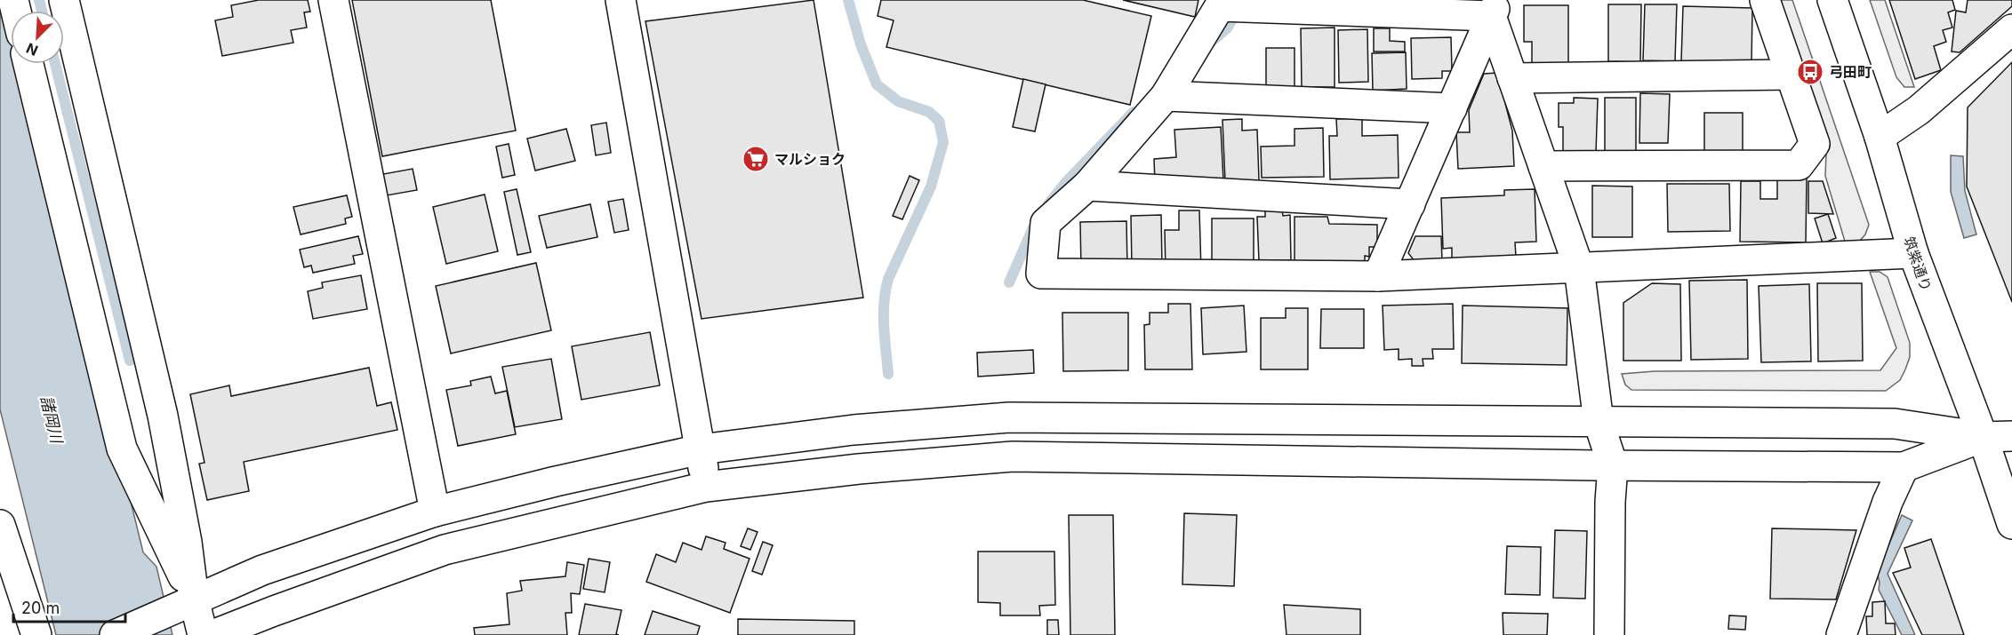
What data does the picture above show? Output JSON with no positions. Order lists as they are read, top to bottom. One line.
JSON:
{"streets":{"street":["筑紫通り"]},"water":["諸岡川"],"places":{"bus stop":["弓田町"],"supermarket":["マルショク"]},"scale_bar":"20 m","north":"bottom left"}
